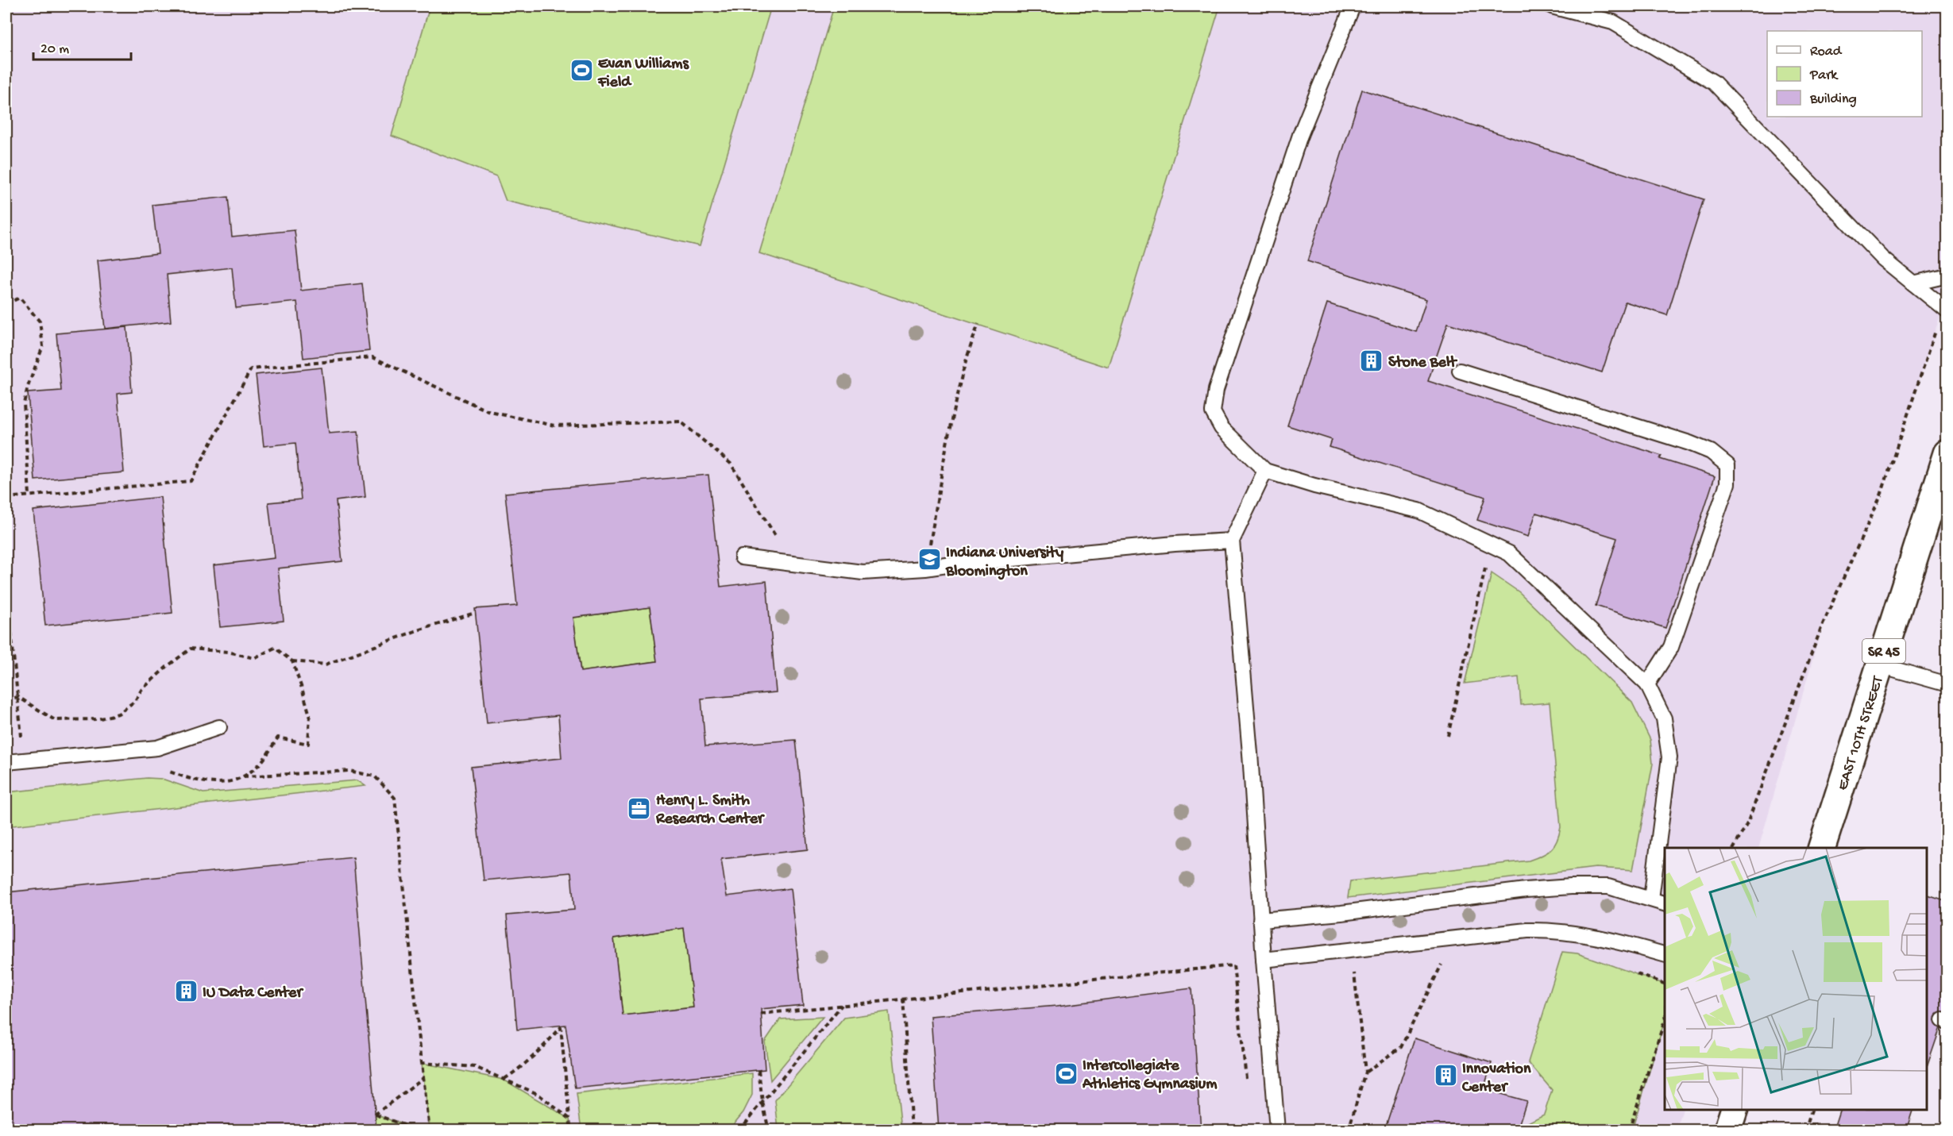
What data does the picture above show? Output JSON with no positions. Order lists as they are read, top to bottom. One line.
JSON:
{"streets":{"main road":["SR 45","EAST 10TH STREET"]},"places":{"sports":["Evan Williams Field","Intercollegiate Athletics Gymnasium"],"building":["Stone Belt","IU Data Center","Innovation Center"],"school or university":["Indiana University Bloomington"],"office":["Henry L. Smith Research Center"]},"legend":["Road","Park","Building"],"scale_bar":"20 m"}
